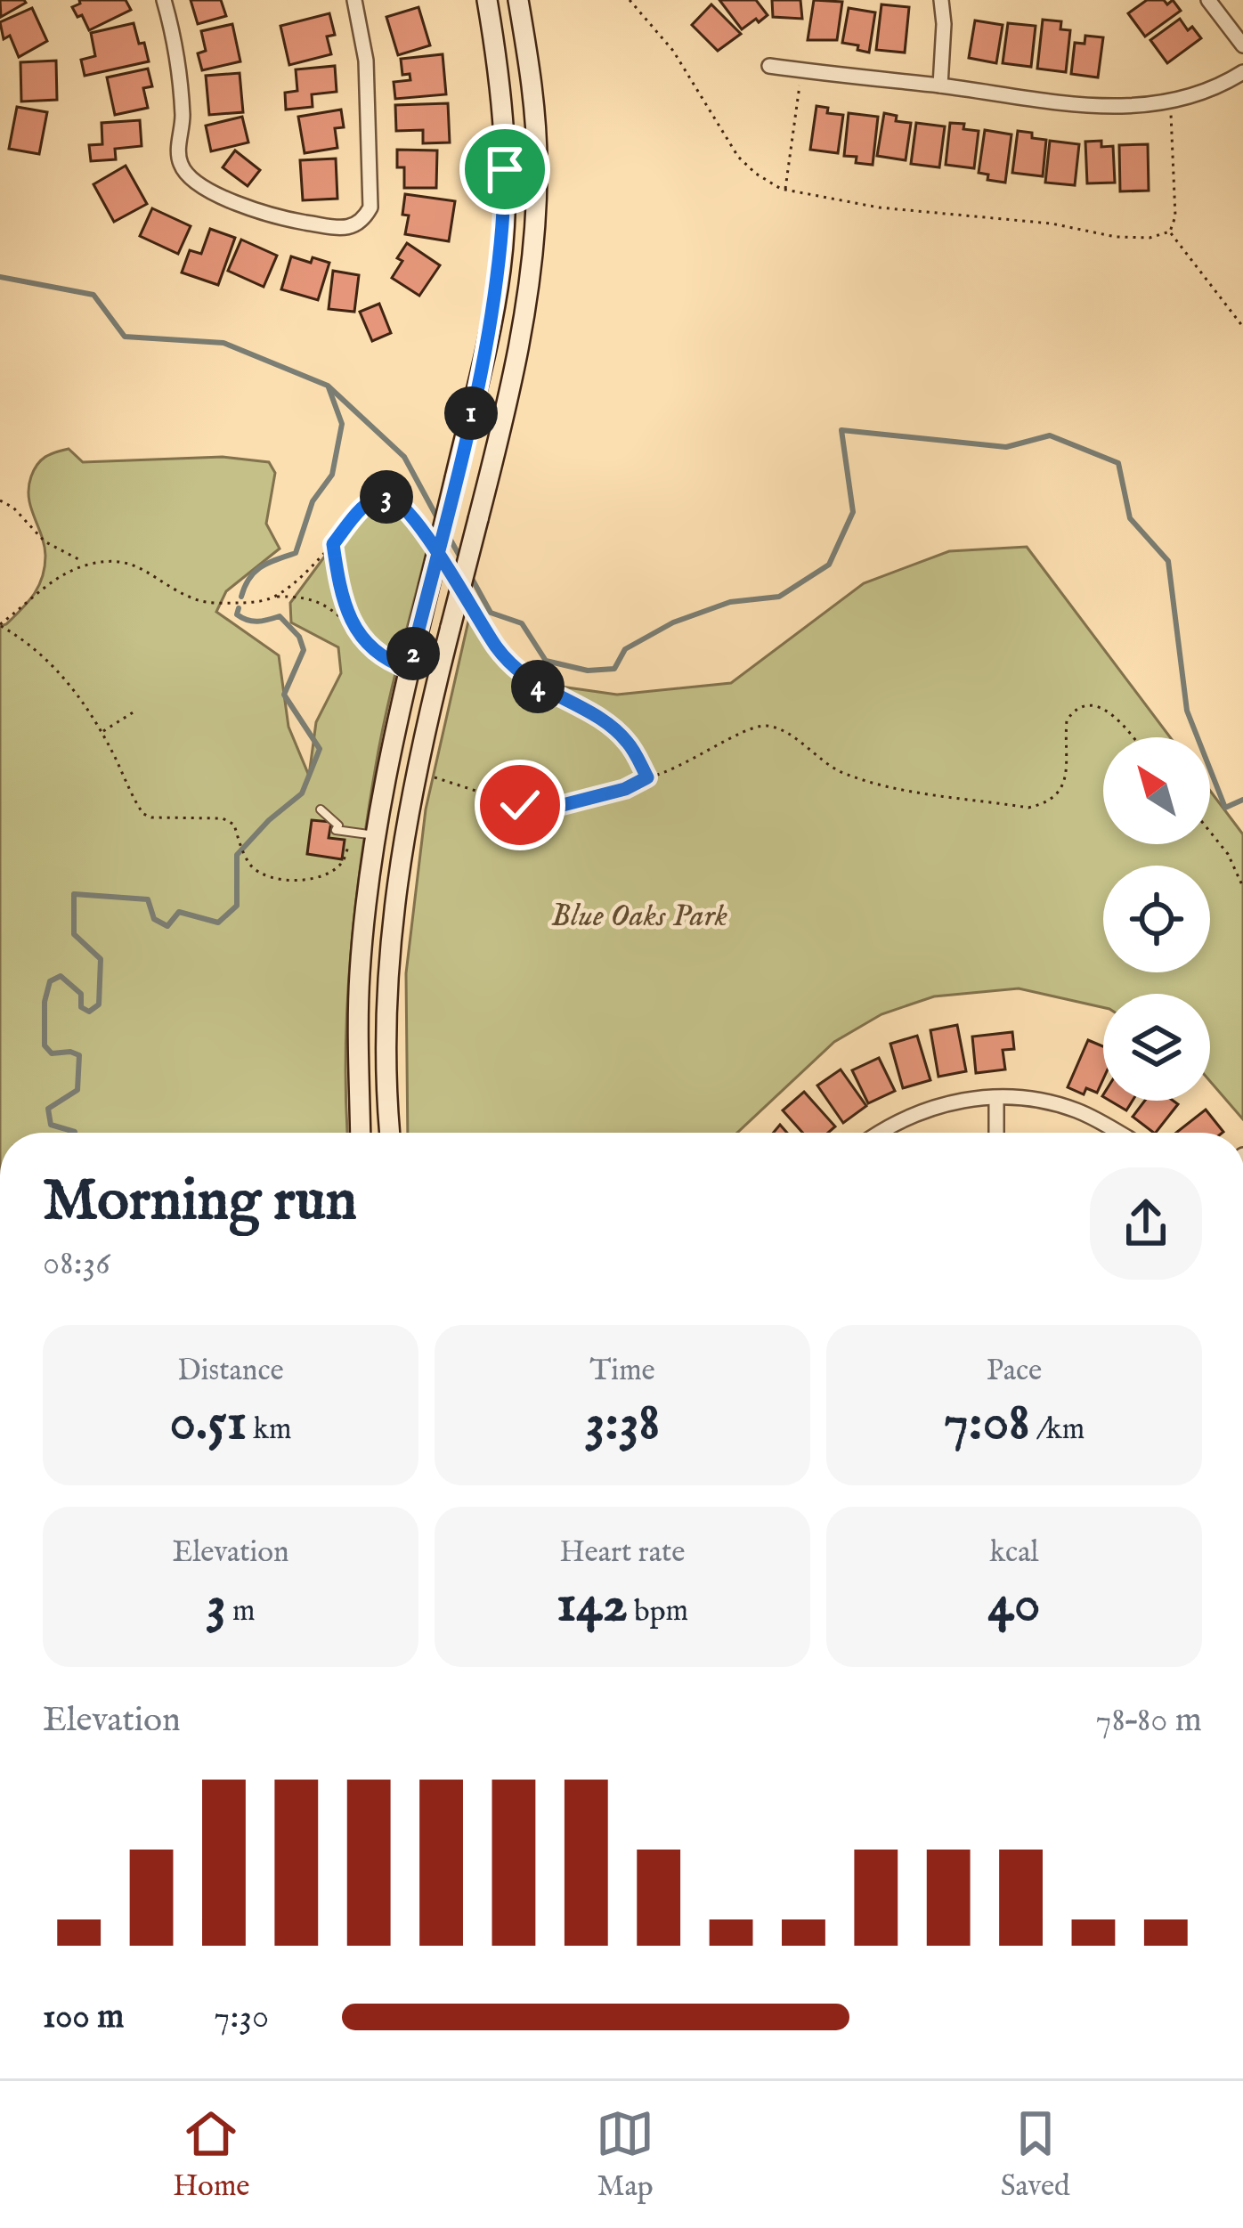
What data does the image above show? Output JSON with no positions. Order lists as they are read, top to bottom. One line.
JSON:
{"parks":["Blue Oaks Park"],"north":"top left","page":{"pins":["1","3","2","4"],"heading":["Morning run","08:36"],"stats":[["Distance","0.51 km"],["Time","3:38"],["Pace","7:08 /km"],["Elevation","3 m"],["Heart rate","142 bpm"],["kcal","40"]],"chart":["Elevation","78–80 m"],"list":[{"name":"100 m","note":"7:30"}],"tabs":["Home","Map","Saved"]}}
